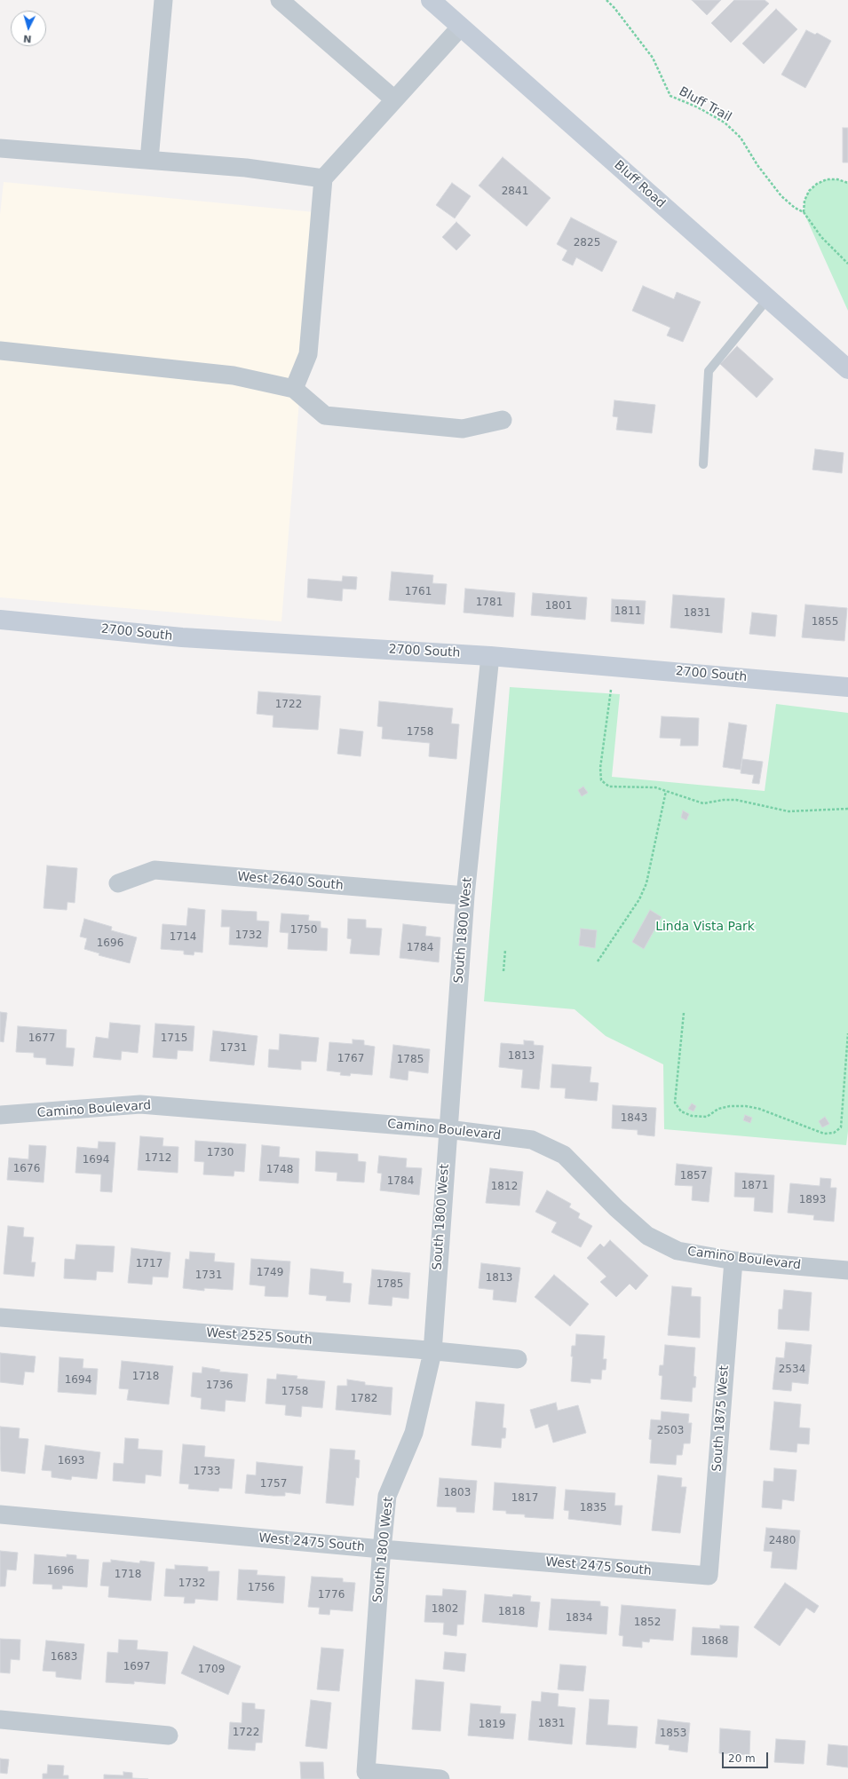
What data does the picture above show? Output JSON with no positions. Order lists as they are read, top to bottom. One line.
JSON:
{"streets":{"main road":["Bluff Road","2700 South"],"street":["West 2640 South","South 1800 West","Camino Boulevard","West 2525 South","South 1875 West","West 2475 South"],"path":["Bluff Trail"]},"crossings":[["2700 South","South 1800 West"],["West 2640 South","South 1800 West"],["South 1800 West","Camino Boulevard"],["South 1800 West","West 2525 South"],["South 1800 West","West 2475 South"],["Camino Boulevard","South 1875 West"],["South 1875 West","West 2475 South"]],"parks":["Linda Vista Park"],"house_numbers":["2841","2825","1761","1781","1801","1811","1831","1855","1722","1758","1750","1732","1714","1696","1784","1677","1715","1731","1813","1767","1785","1843","1730","1712","1694","1676","1748","1857","1784","1871","1812","1893","1717","1749","1731","1813","1785","2534","1718","1694","1736","1758","1782","2503","1693","1733","1757","1803","1817","1835","2480","1696","1718","1732","1756","1776","1802","1818","1834","1852","1868","1683","1697","1709","1831","1819","1722","1853"],"scale_bar":"20 m","north":"bottom"}
